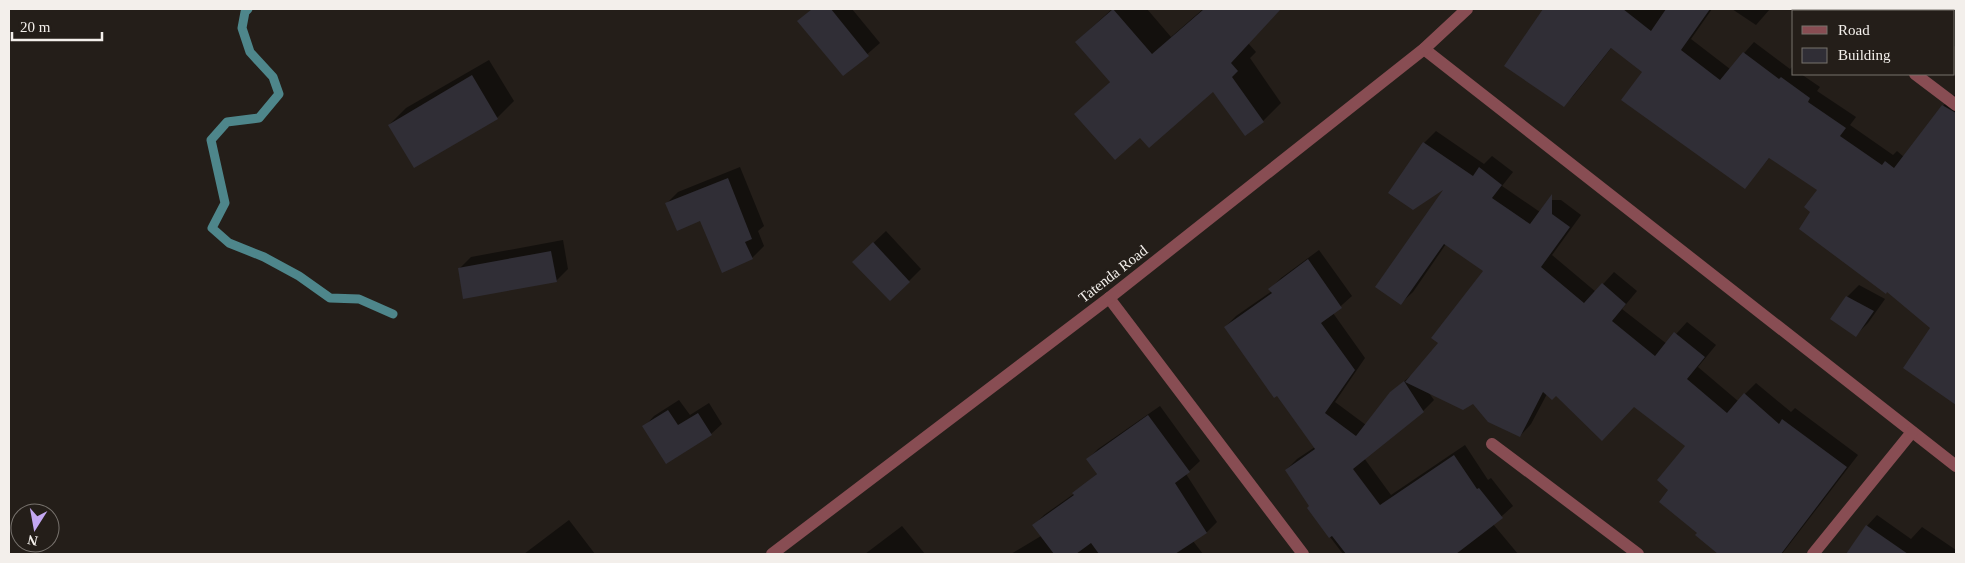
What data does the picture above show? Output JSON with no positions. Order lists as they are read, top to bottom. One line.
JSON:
{"streets":{"street":["Tatenda Road"]},"legend":["Road","Building"],"scale_bar":"20 m","north":"bottom"}
